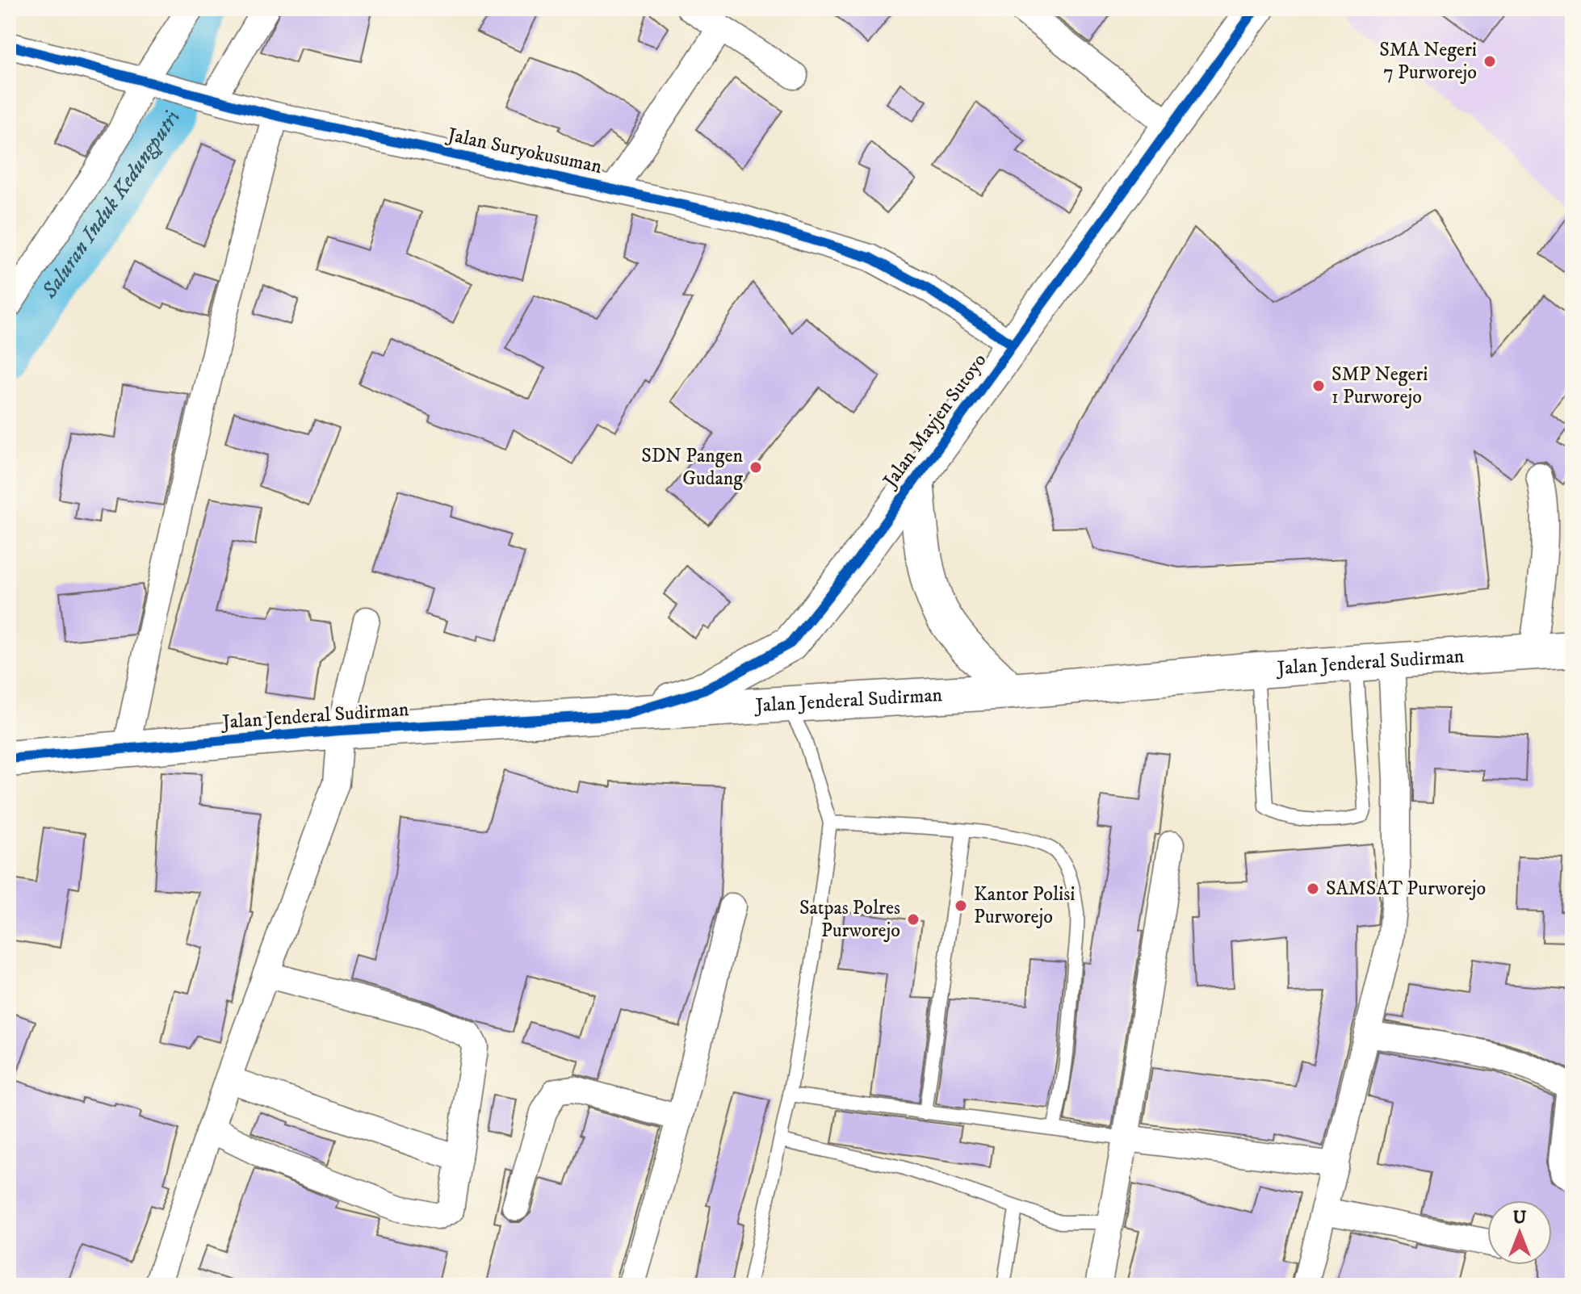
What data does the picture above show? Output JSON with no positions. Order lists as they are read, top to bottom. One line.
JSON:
{"streets":{"main road":["Jalan Mayjen Sutoyo","Jalan Jenderal Sudirman"],"street":["Jalan Suryokusuman"]},"crossings":[["Jalan Suryokusuman","Jalan Mayjen Sutoyo"],["Jalan Mayjen Sutoyo","Jalan Jenderal Sudirman"]],"water":["Saluran Induk Kedungputri"],"places":["SMA Negeri 7 Purworejo","SMP Negeri 1 Purworejo","SDN Pangen Gudang","SAMSAT Purworejo","Kantor Polisi Purworejo","Satpas Polres Purworejo"],"north":"top"}
